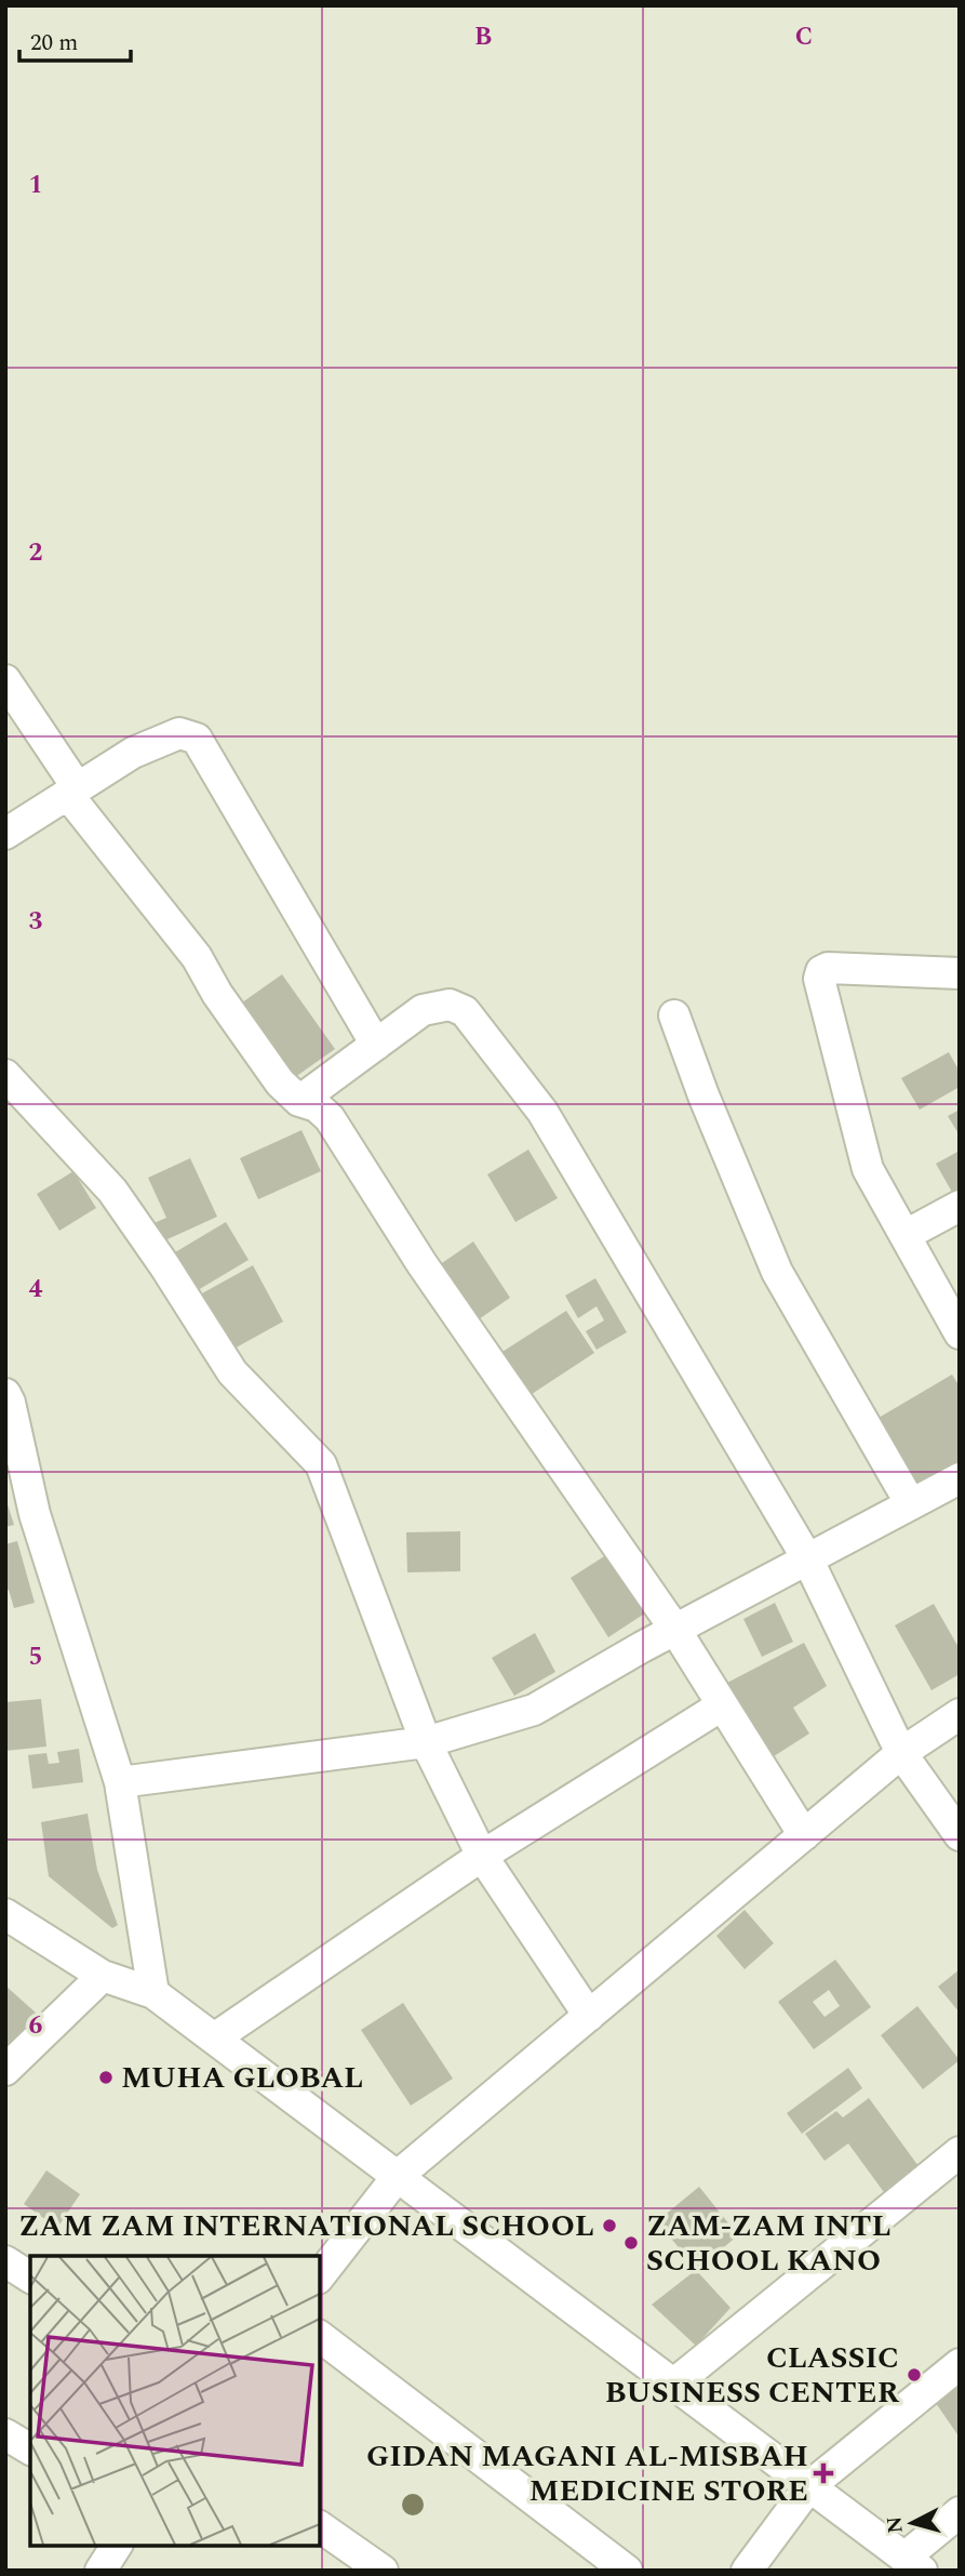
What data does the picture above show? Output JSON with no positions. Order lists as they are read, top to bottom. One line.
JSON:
{"places":{"other":["MUHA GLOBAL","ZAM ZAM INTERNATIONAL SCHOOL","ZAM-ZAM INTL SCHOOL KANO","CLASSIC BUSINESS CENTER"],"health":["GIDAN MAGANI AL-MISBAH MEDICINE STORE"]},"scale_bar":"20 m","north":"left","grid":{"columns":["B","C"],"rows":["1","2","3","4","5","6"]}}
